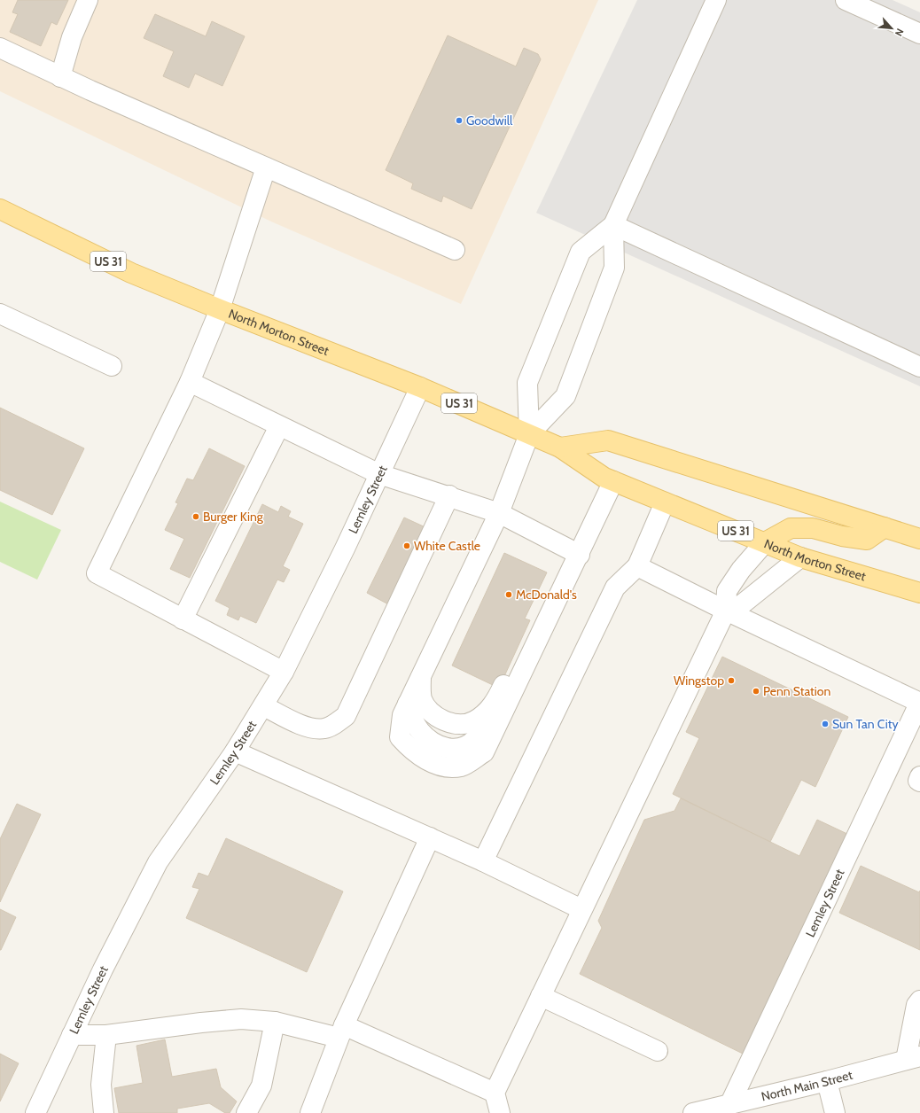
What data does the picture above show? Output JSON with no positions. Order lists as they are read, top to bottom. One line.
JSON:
{"streets":{"main road":["US 31","North Morton Street"],"street":["Lemley Street","North Main Street"]},"crossings":[["North Morton Street","Lemley Street"],["Lemley Street","North Main Street"]],"places":["Goodwill","Burger King","White Castle","McDonald's","Wingstop","Penn Station","Sun Tan City"],"north":"bottom right"}
